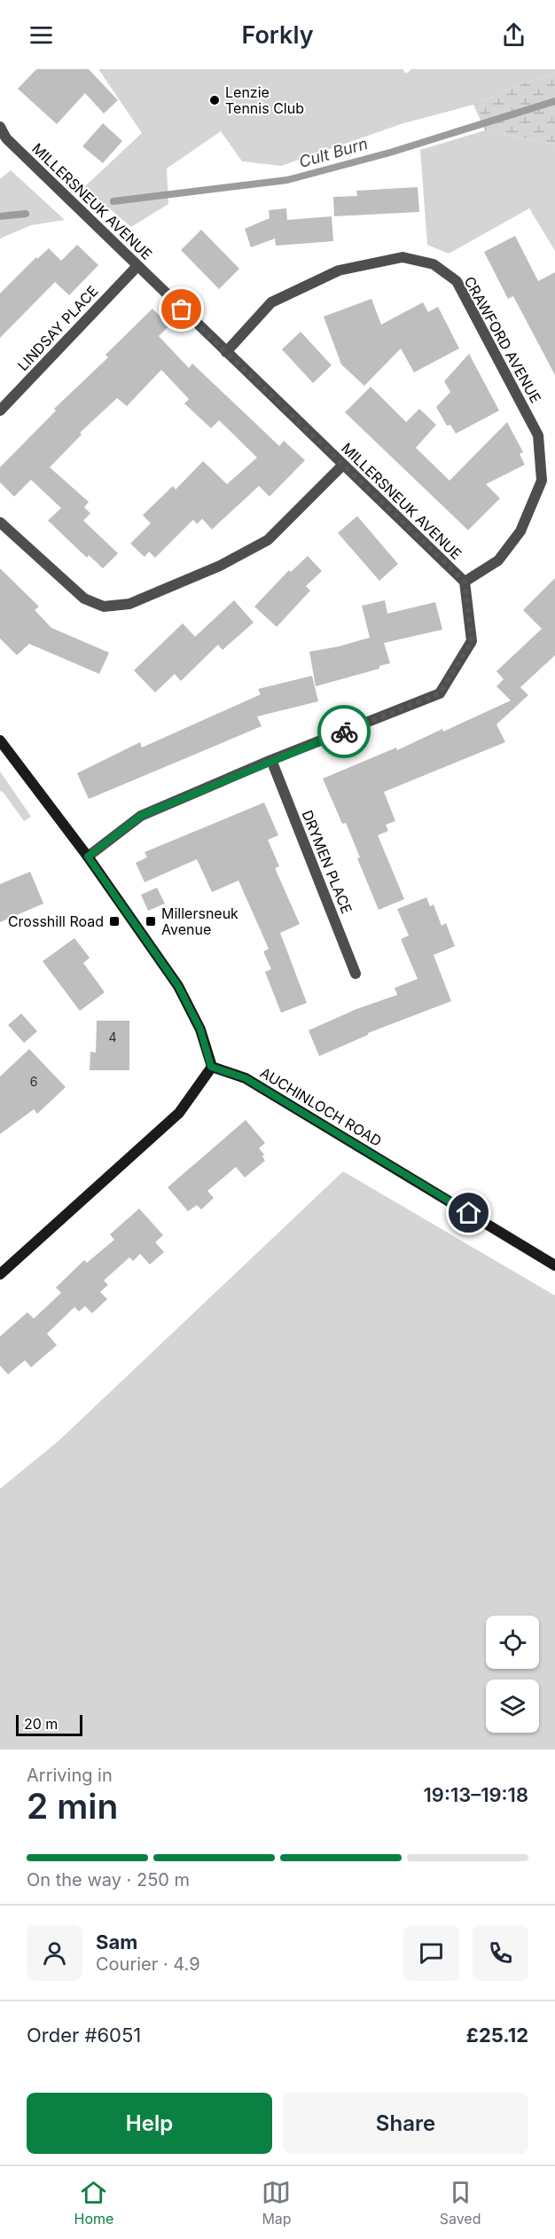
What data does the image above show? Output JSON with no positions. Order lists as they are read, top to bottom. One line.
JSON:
{"streets":{"main road":["AUCHINLOCH ROAD"],"street":["MILLERSNEUK AVENUE","LINDSAY PLACE","CRAWFORD AVENUE","DRYMEN PLACE"]},"crossings":[["MILLERSNEUK AVENUE","LINDSAY PLACE"],["MILLERSNEUK AVENUE","CRAWFORD AVENUE"]],"water":["Cult Burn"],"places":{"other":["Lenzie Tennis Club"],"transit":["Crosshill Road","Millersneuk Avenue"]},"house_numbers":["4","6"],"scale_bar":"20 m","page":{"header":"Forkly","scale":"20 m","heading":["2 min","Arriving in","19:13–19:18"],"panel":["Sam","Courier · 4.9","Order #6051","£25.12"],"bar":"On the way · 250 m","buttons":["Help","Share"],"tabs":["Home","Map","Saved"]}}
